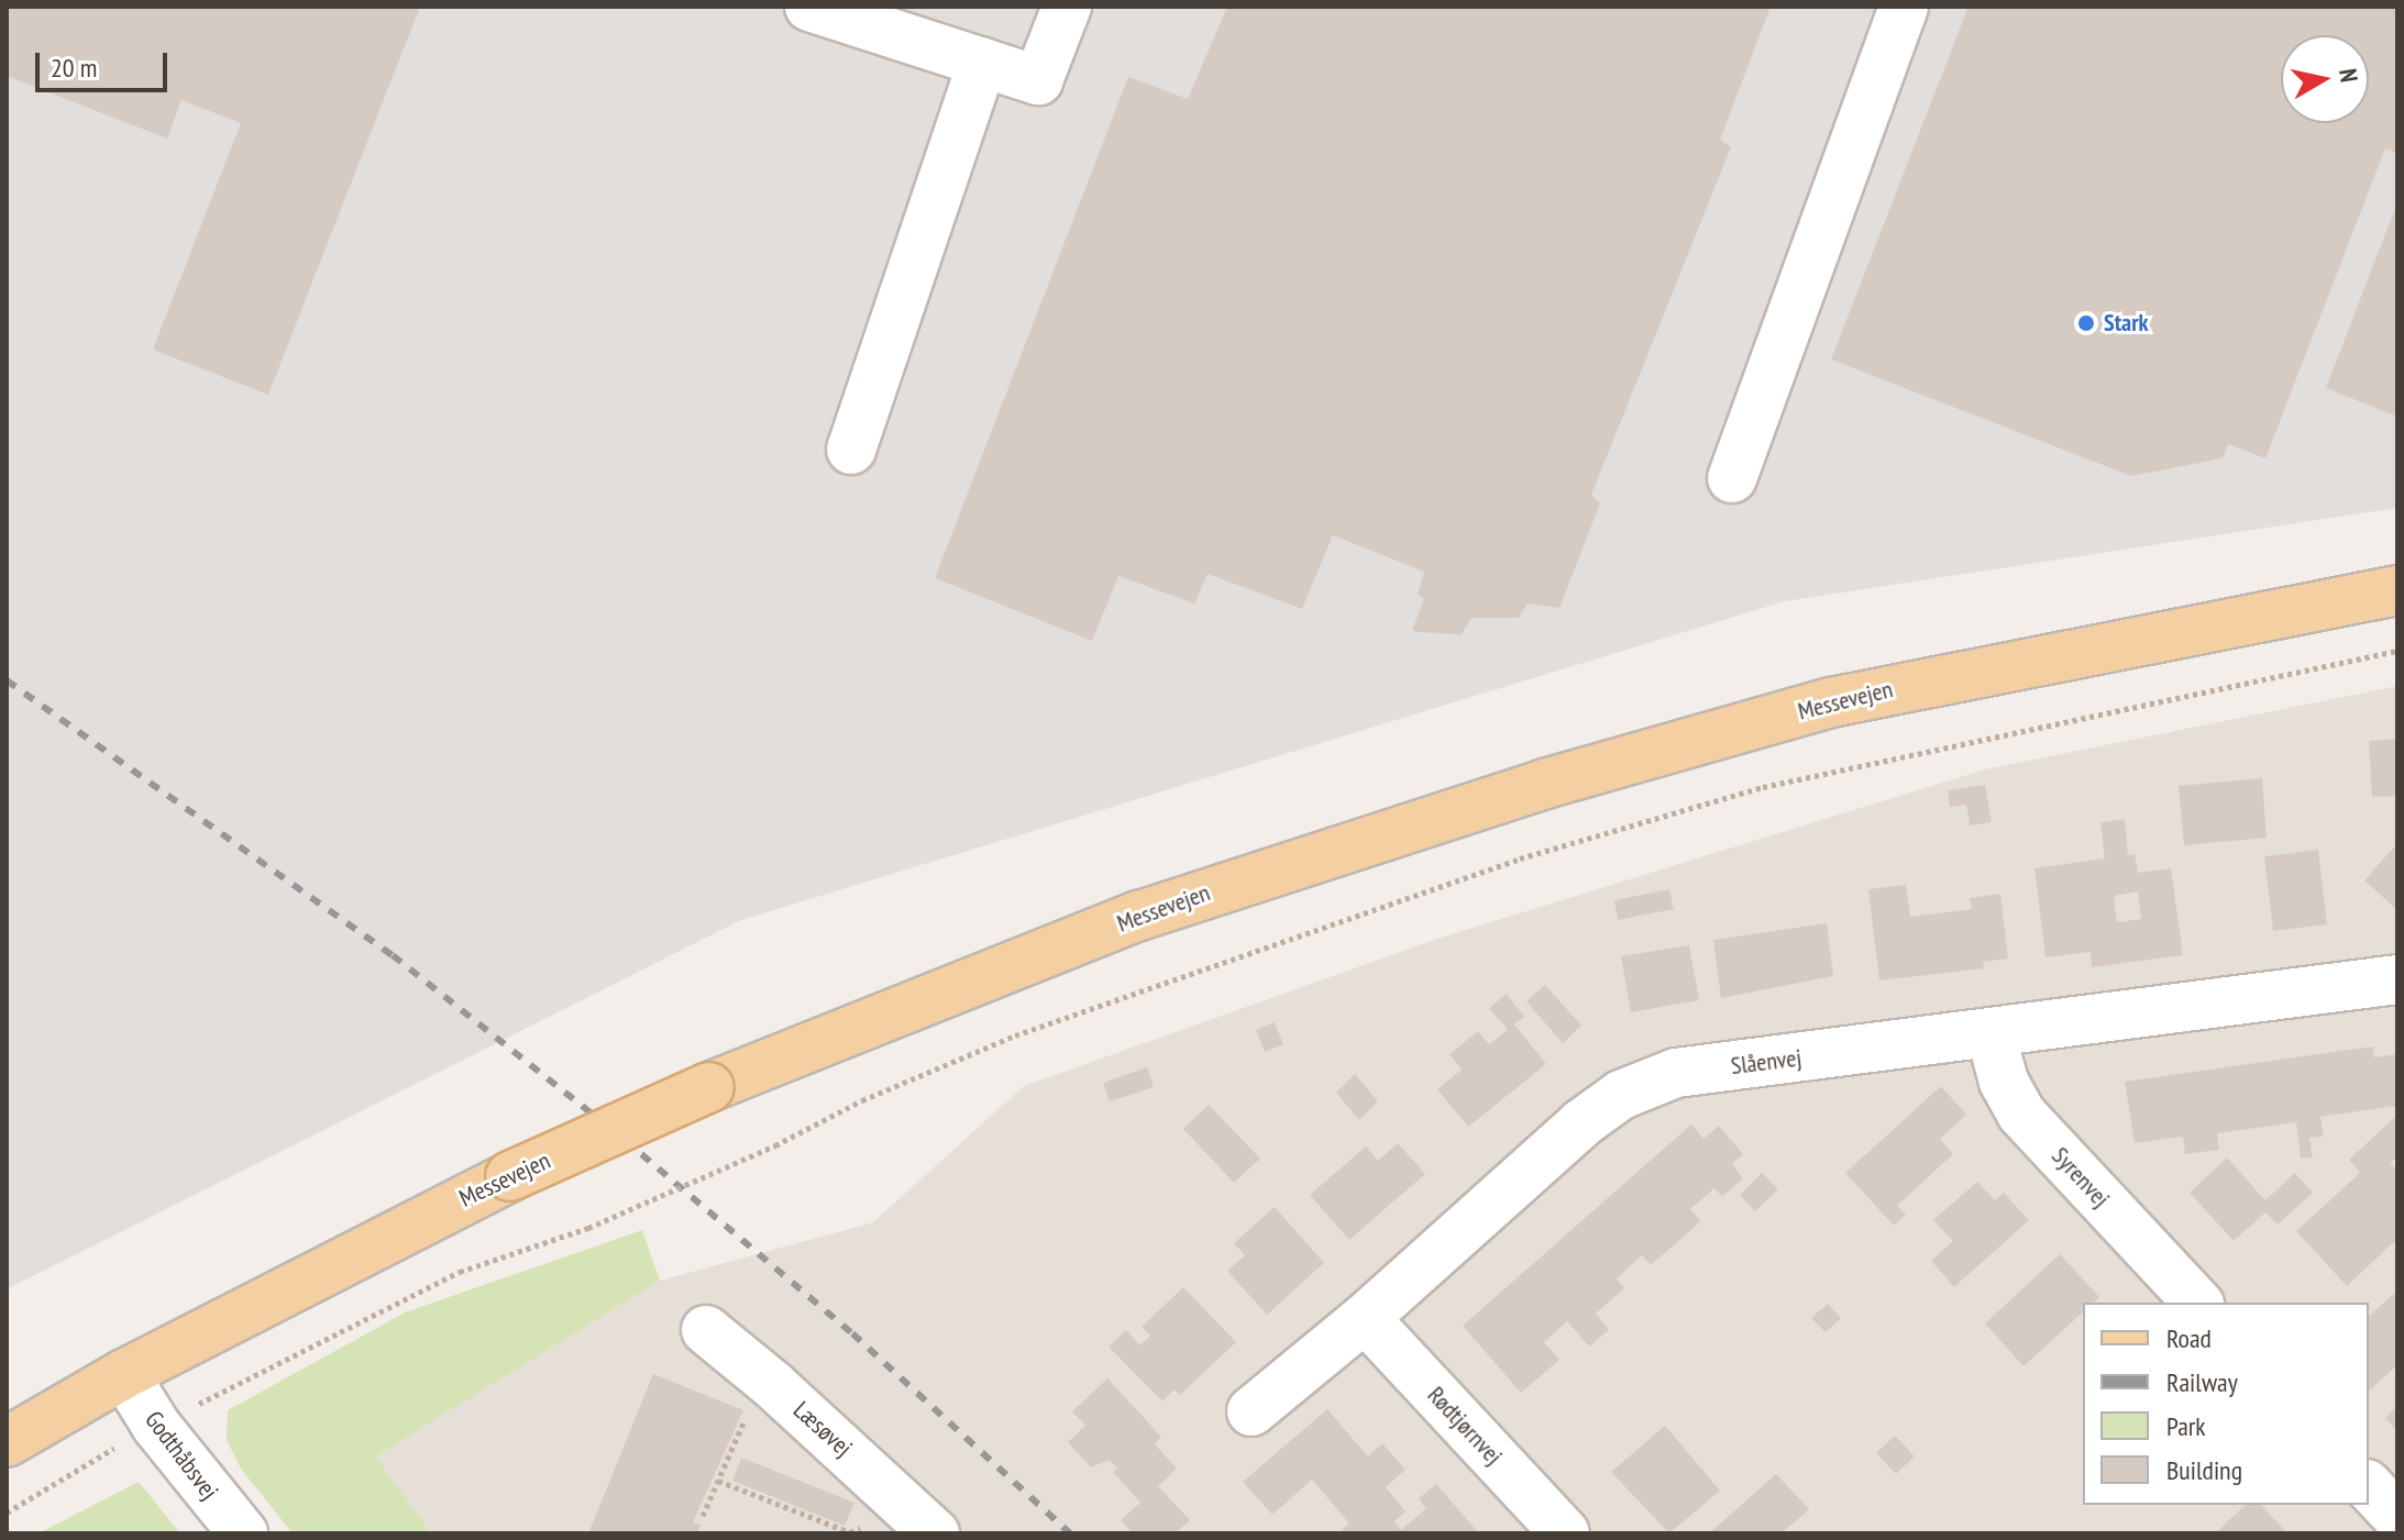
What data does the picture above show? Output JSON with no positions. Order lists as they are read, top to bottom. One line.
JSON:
{"streets":{"main road":["Messevejen"],"street":["Slåenvej","Syrenvej","Rødtjørnvej","Læsøvej","Godthåbsvej"]},"crossings":[["Messevejen","Godthåbsvej"],["Slåenvej","Syrenvej"],["Slåenvej","Rødtjørnvej"]],"places":["Stark"],"legend":["Road","Railway","Park","Building"],"scale_bar":"20 m","north":"right"}
